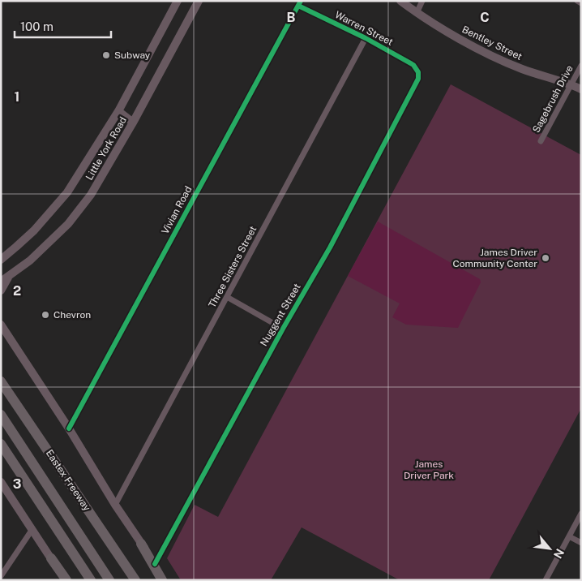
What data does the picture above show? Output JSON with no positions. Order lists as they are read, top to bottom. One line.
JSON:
{"streets":{"highway":["Eastex Freeway"],"main road":["Bentley Street","Little York Road"],"street":["Warren Street","Sagebrush Drive","Vivian Road","Three Sisters Street","Nuggent Street"]},"crossings":[["Warren Street","Vivian Road"],["Warren Street","Three Sisters Street"],["Warren Street","Nuggent Street"],["Bentley Street","Sagebrush Drive"]],"parks":["James Driver Park"],"places":["Subway","James Driver Community Center","Chevron"],"scale_bar":"100 m","north":"bottom right","grid":{"columns":["B","C"],"rows":["1","2","3"]}}
